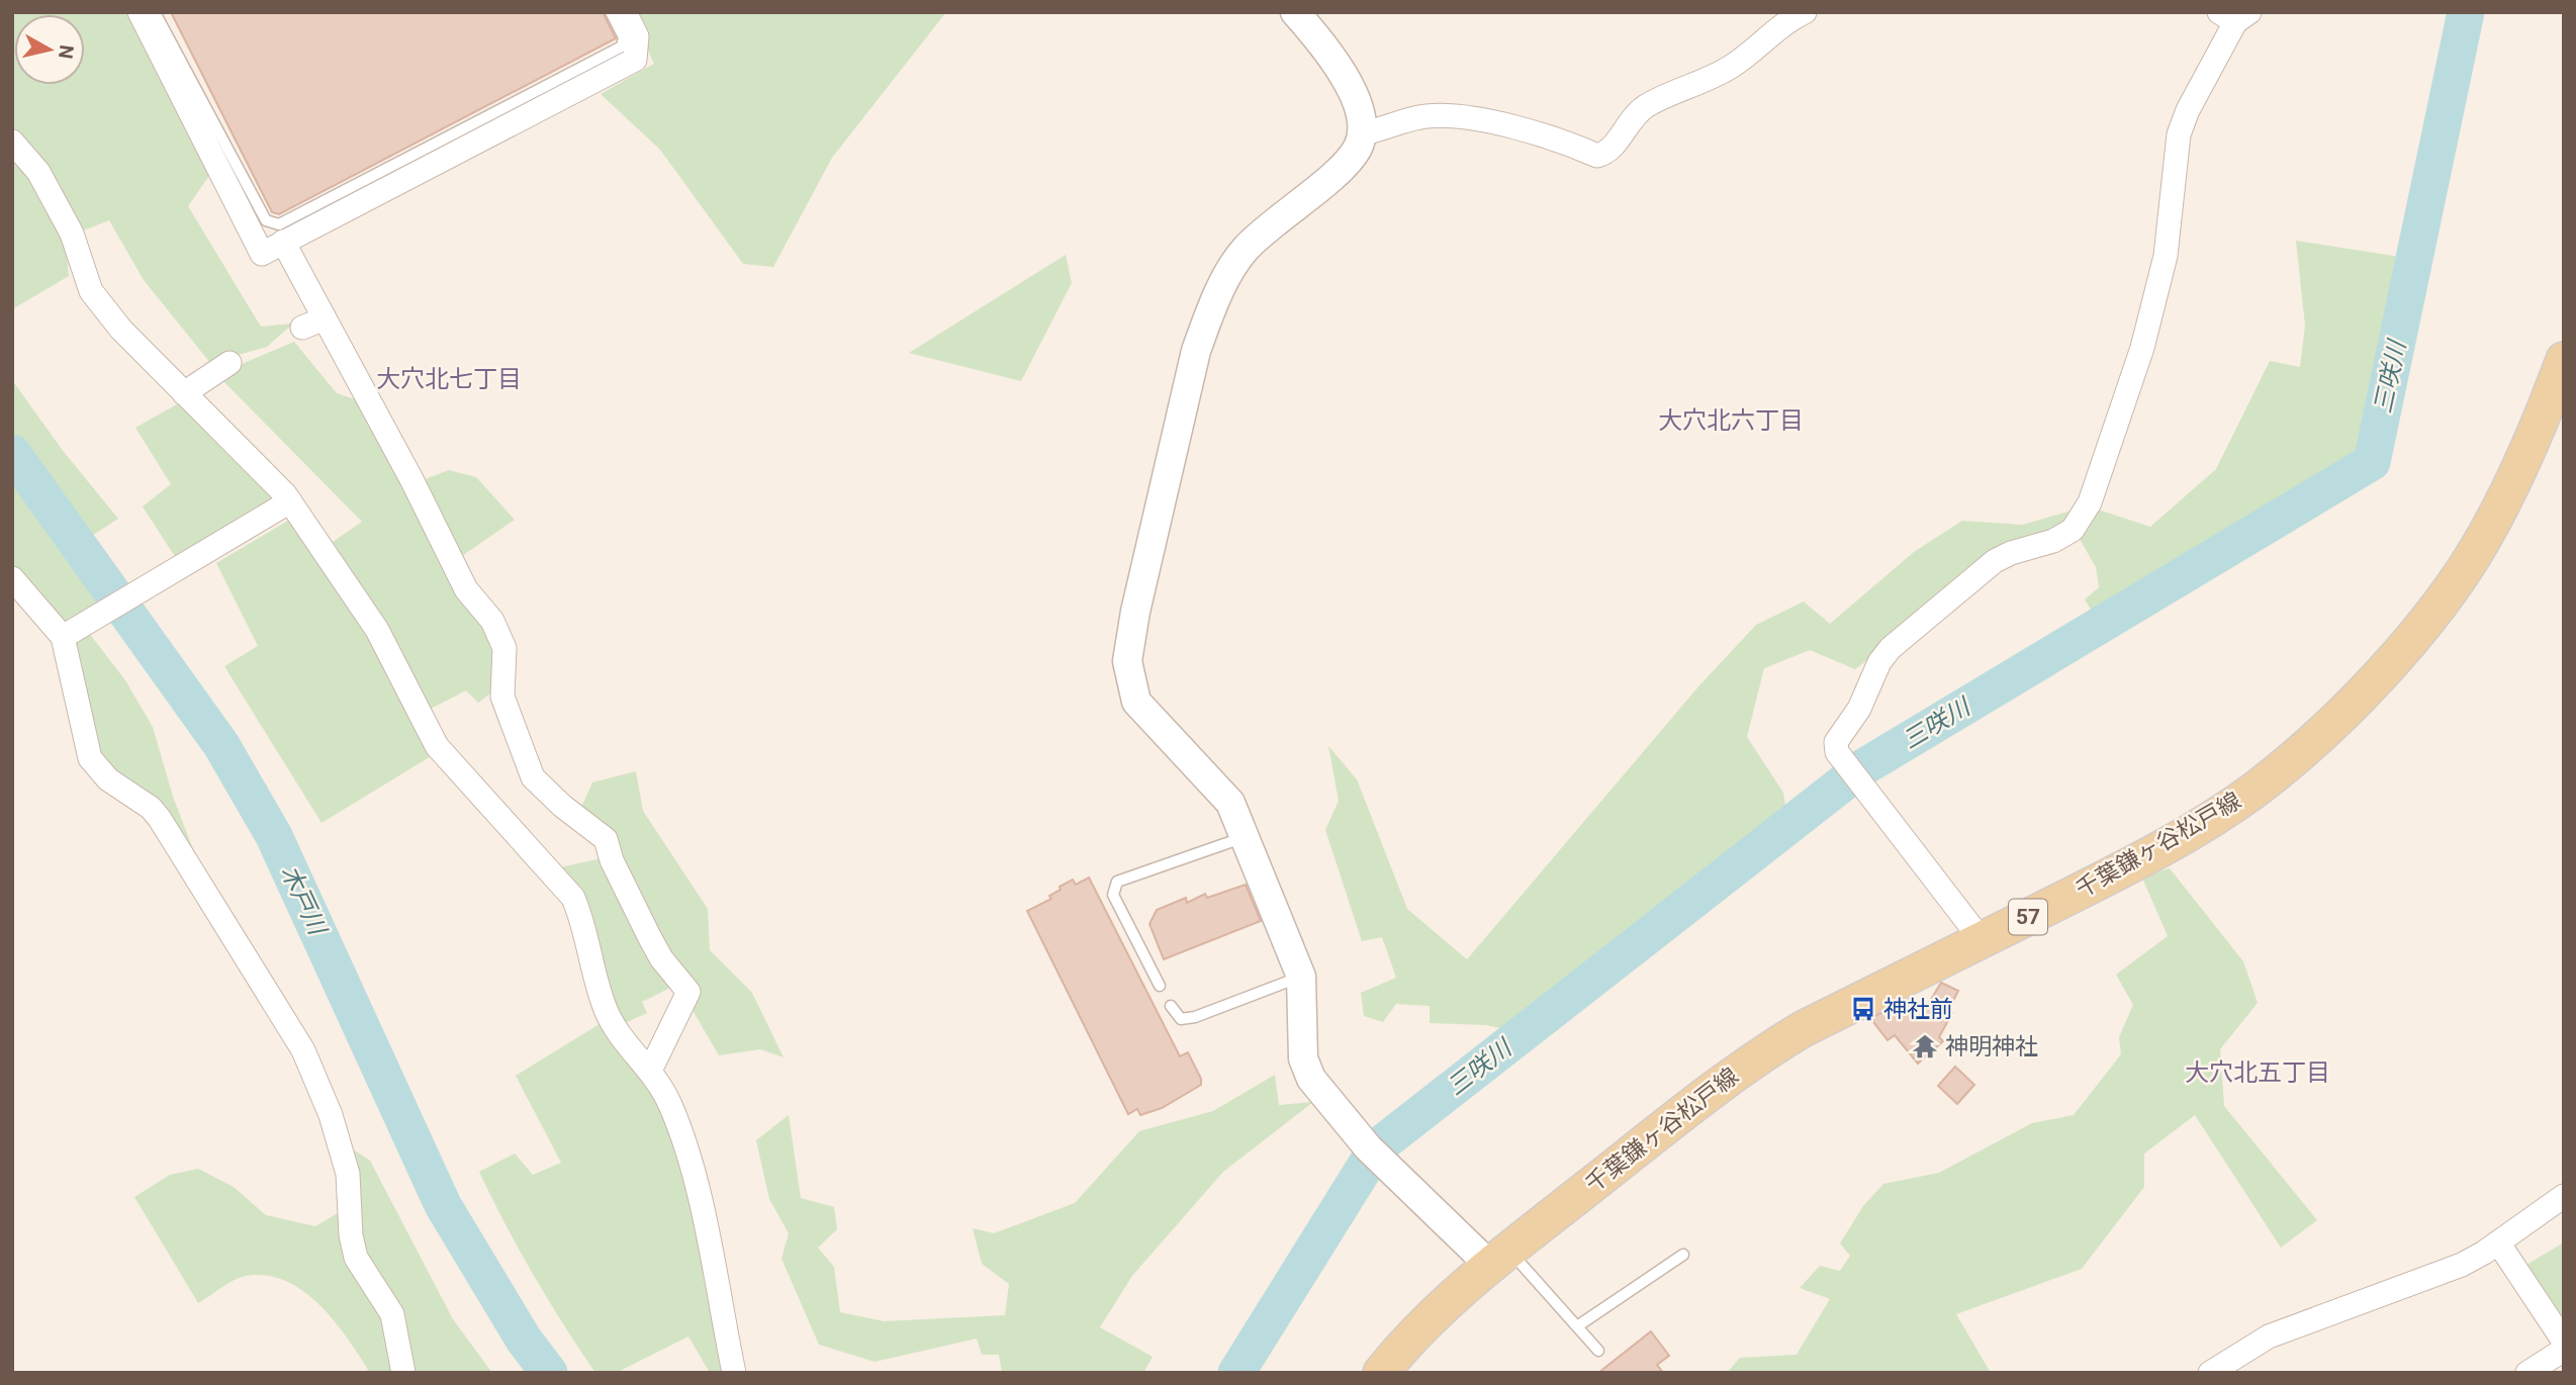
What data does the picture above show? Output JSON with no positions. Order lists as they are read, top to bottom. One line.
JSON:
{"streets":{"main road":["千葉鎌ヶ谷松戸線","57"]},"districts":["大穴北七丁目","大穴北六丁目","大穴北五丁目"],"water":["三咲川","木戸川"],"places":{"bus stop":["神社前"],"temple":["神明神社"]},"north":"right"}
